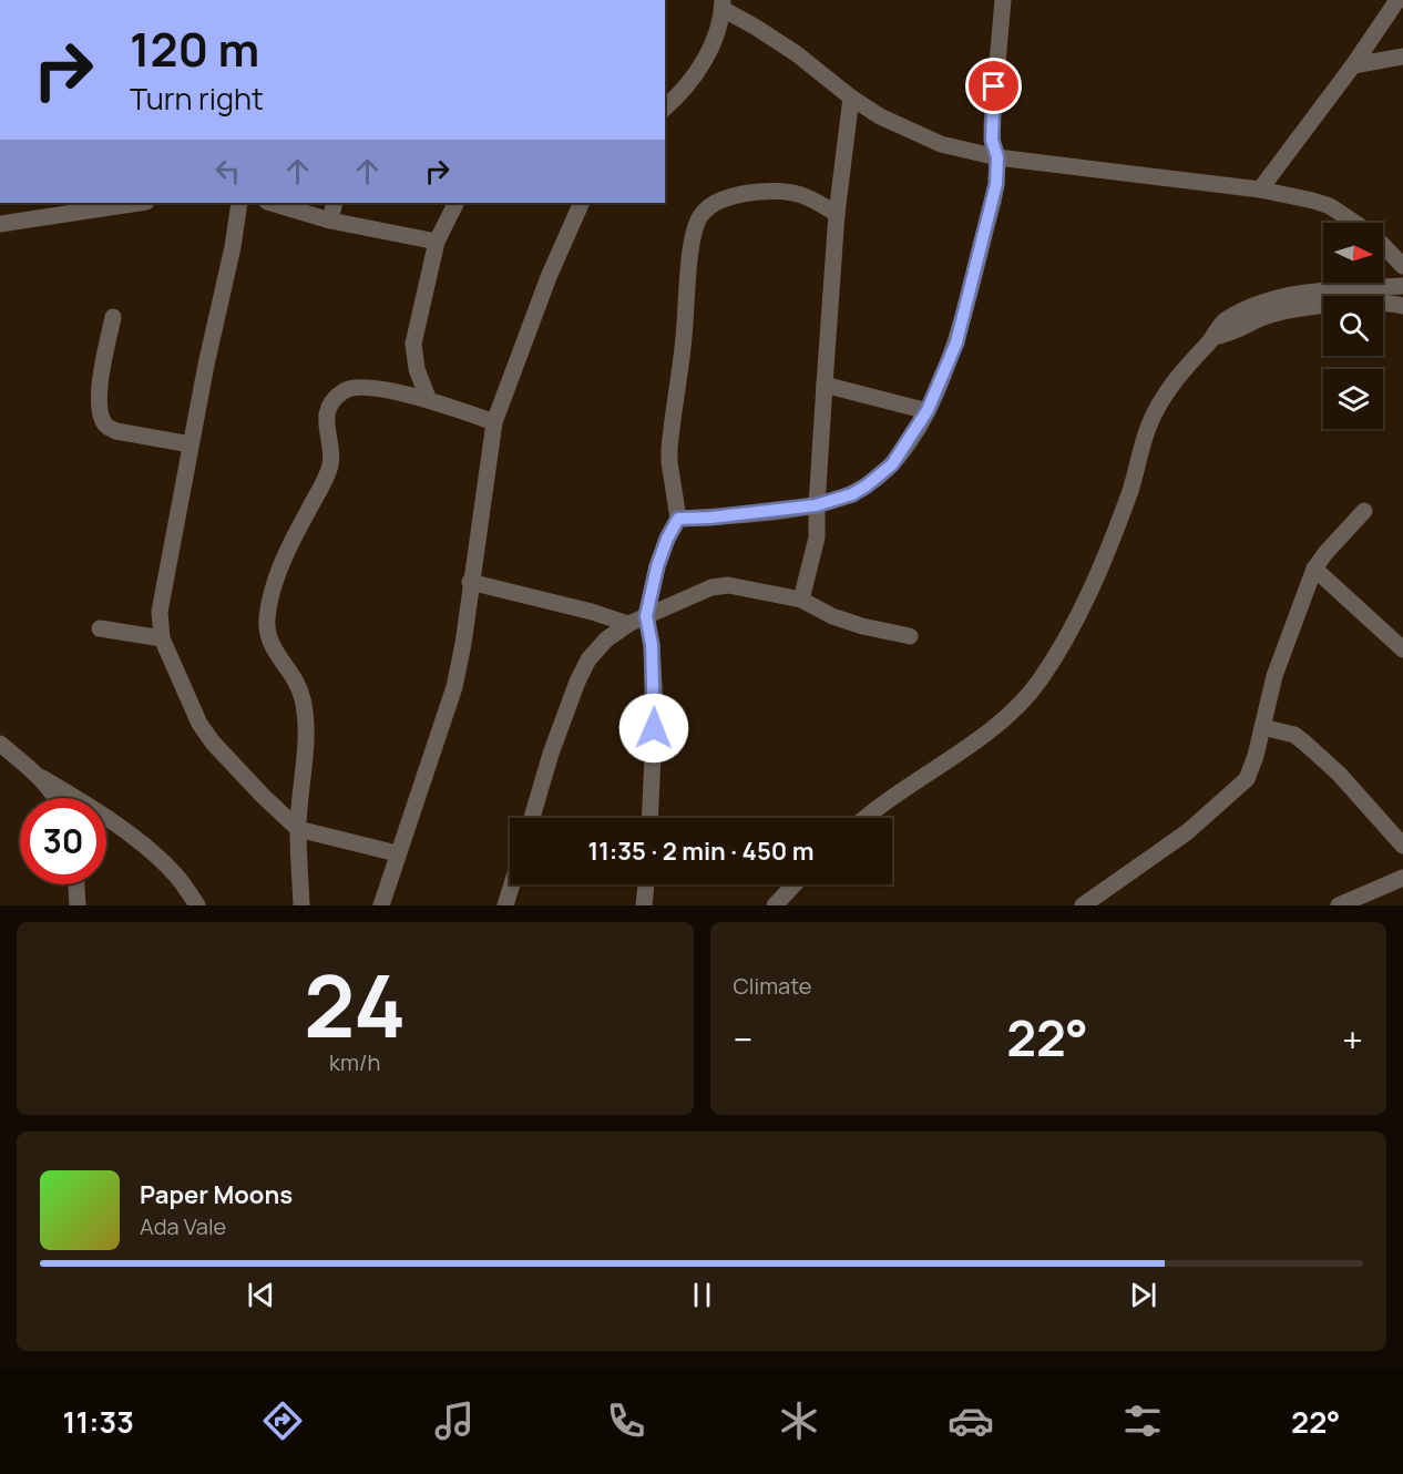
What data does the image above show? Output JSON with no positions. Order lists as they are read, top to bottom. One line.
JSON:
{"north":"right","page":{"turn":["120 m","Turn right"],"limit":"30","trip":"11:35 · 2 min · 450 m","tile":[["24","km/h"],"Climate"],"heat":["−","22°","+"],"song":["Paper Moons","Ada Vale"],"tabs":["11:33","22°"]}}
